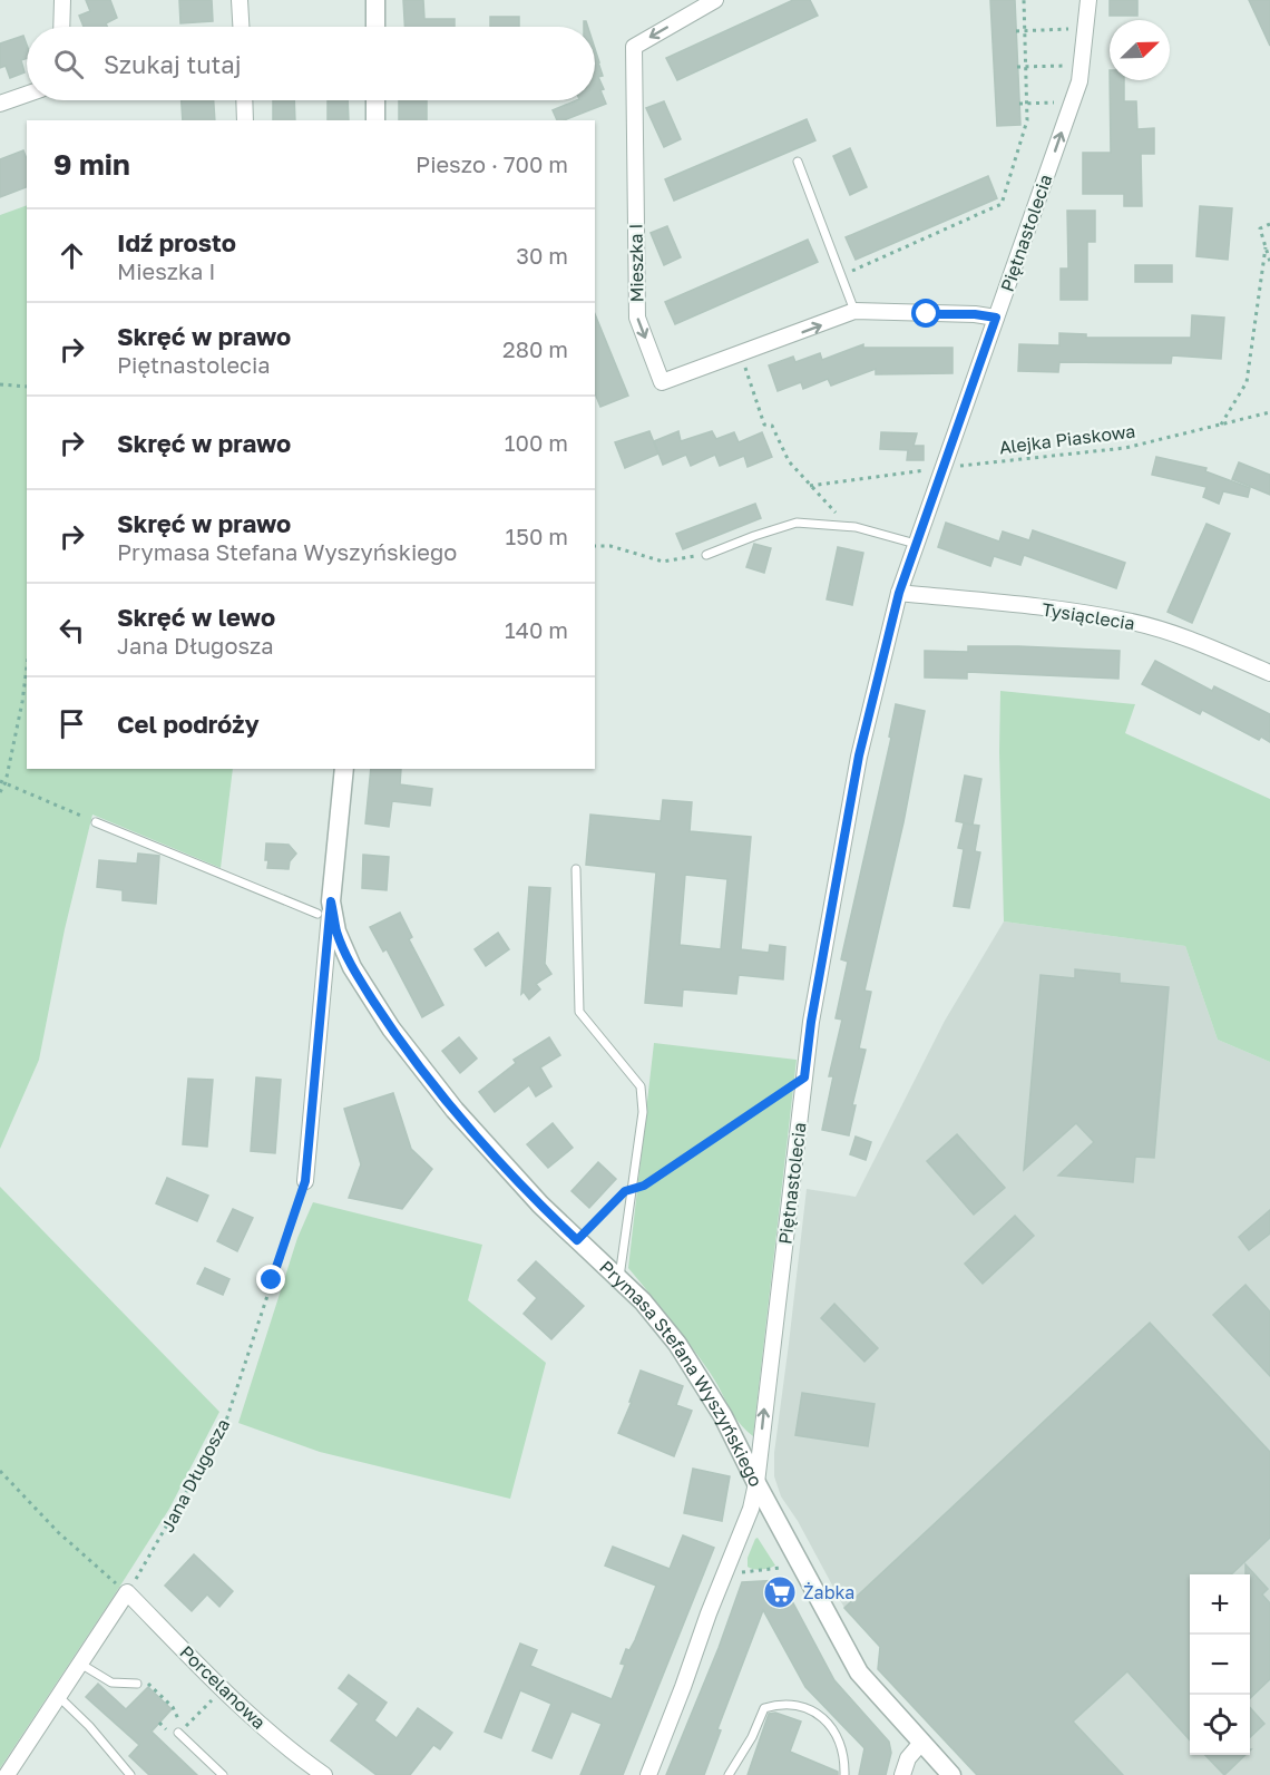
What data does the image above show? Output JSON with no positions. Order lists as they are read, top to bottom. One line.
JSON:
{"streets":{"street":["Piętnastolecia","Mieszka I","Tysiąclecia","Prymasa Stefana Wyszyńskiego","Porcelanowa"],"path":["Alejka Piaskowa","Jana Długosza"]},"crossings":[["Piętnastolecia","Mieszka I"],["Piętnastolecia","Alejka Piaskowa"],["Piętnastolecia","Tysiąclecia"],["Piętnastolecia","Prymasa Stefana Wyszyńskiego"],["Jana Długosza","Porcelanowa"]],"one_way":["Piętnastolecia"],"places":{"supermarket":["Żabka"]},"north":"top right","page":{"search":"Szukaj tutaj","heading":["9 min","Pieszo · 700 m"],"list":[["Idź prosto","Mieszka I","30 m"],["Skręć w prawo","Piętnastolecia","280 m"],["Skręć w prawo","100 m"],["Skręć w prawo","Prymasa Stefana Wyszyńskiego","150 m"],["Skręć w lewo","Jana Długosza","140 m"],"Cel podróży"],"map_buttons":["+","−"]}}
